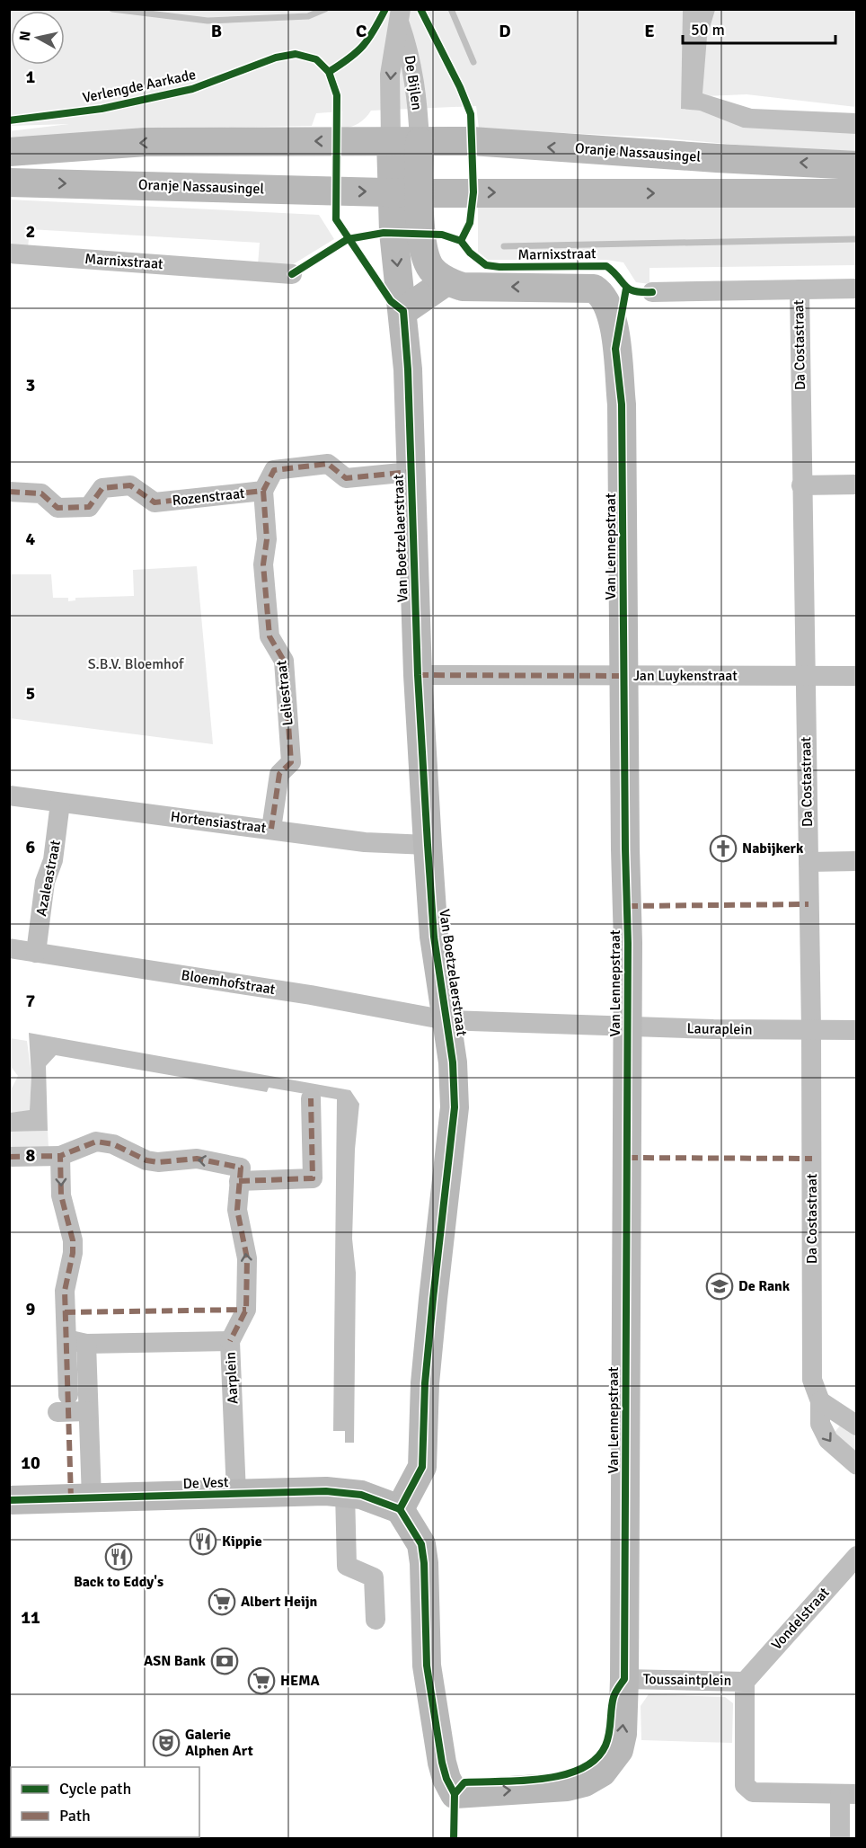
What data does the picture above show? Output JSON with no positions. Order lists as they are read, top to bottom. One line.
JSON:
{"streets":{"street":["De Bijlen","Oranje Nassausingel","Marnixstraat","Da Costastraat","Rozenstraat","Van Boetzelaerstraat","Van Lennepstraat","Jan Luykenstraat","Leliestraat","Hortensiastraat","Azaleastraat","Bloemhofstraat","Lauraplein","Aarplein","De Vest","Vondelstraat","Toussaintplein"],"cycle path":["Verlengde Aarkade"]},"crossings":[["De Bijlen","Oranje Nassausingel"],["Oranje Nassausingel","Van Boetzelaerstraat"],["Da Costastraat","Jan Luykenstraat"],["Da Costastraat","Lauraplein"],["Rozenstraat","Van Boetzelaerstraat"],["Rozenstraat","Leliestraat"],["Van Boetzelaerstraat","Jan Luykenstraat"],["Van Boetzelaerstraat","Hortensiastraat"],["Van Boetzelaerstraat","Bloemhofstraat"],["Van Boetzelaerstraat","De Vest"],["Van Boetzelaerstraat","Toussaintplein"],["Van Lennepstraat","Jan Luykenstraat"],["Van Lennepstraat","Bloemhofstraat"],["Van Lennepstraat","Lauraplein"],["Van Lennepstraat","Toussaintplein"],["Leliestraat","Hortensiastraat"],["Hortensiastraat","Azaleastraat"],["Azaleastraat","Bloemhofstraat"],["Bloemhofstraat","Lauraplein"],["Aarplein","De Vest"],["De Vest","Toussaintplein"],["Vondelstraat","Toussaintplein"]],"parks":["S.B.V. Bloemhof"],"places":{"church":["Nabijkerk"],"school or university":["De Rank"],"restaurant":["Kippie","Back to Eddy's"],"supermarket":["Albert Heijn","HEMA"],"bank":["ASN Bank"],"theatre":["Galerie Alphen Art"]},"legend":["Cycle path","Path"],"scale_bar":"50 m","north":"left","grid":{"columns":["B","C","D","E"],"rows":["1","2","3","4","5","6","7","8","9","10","11"]}}
